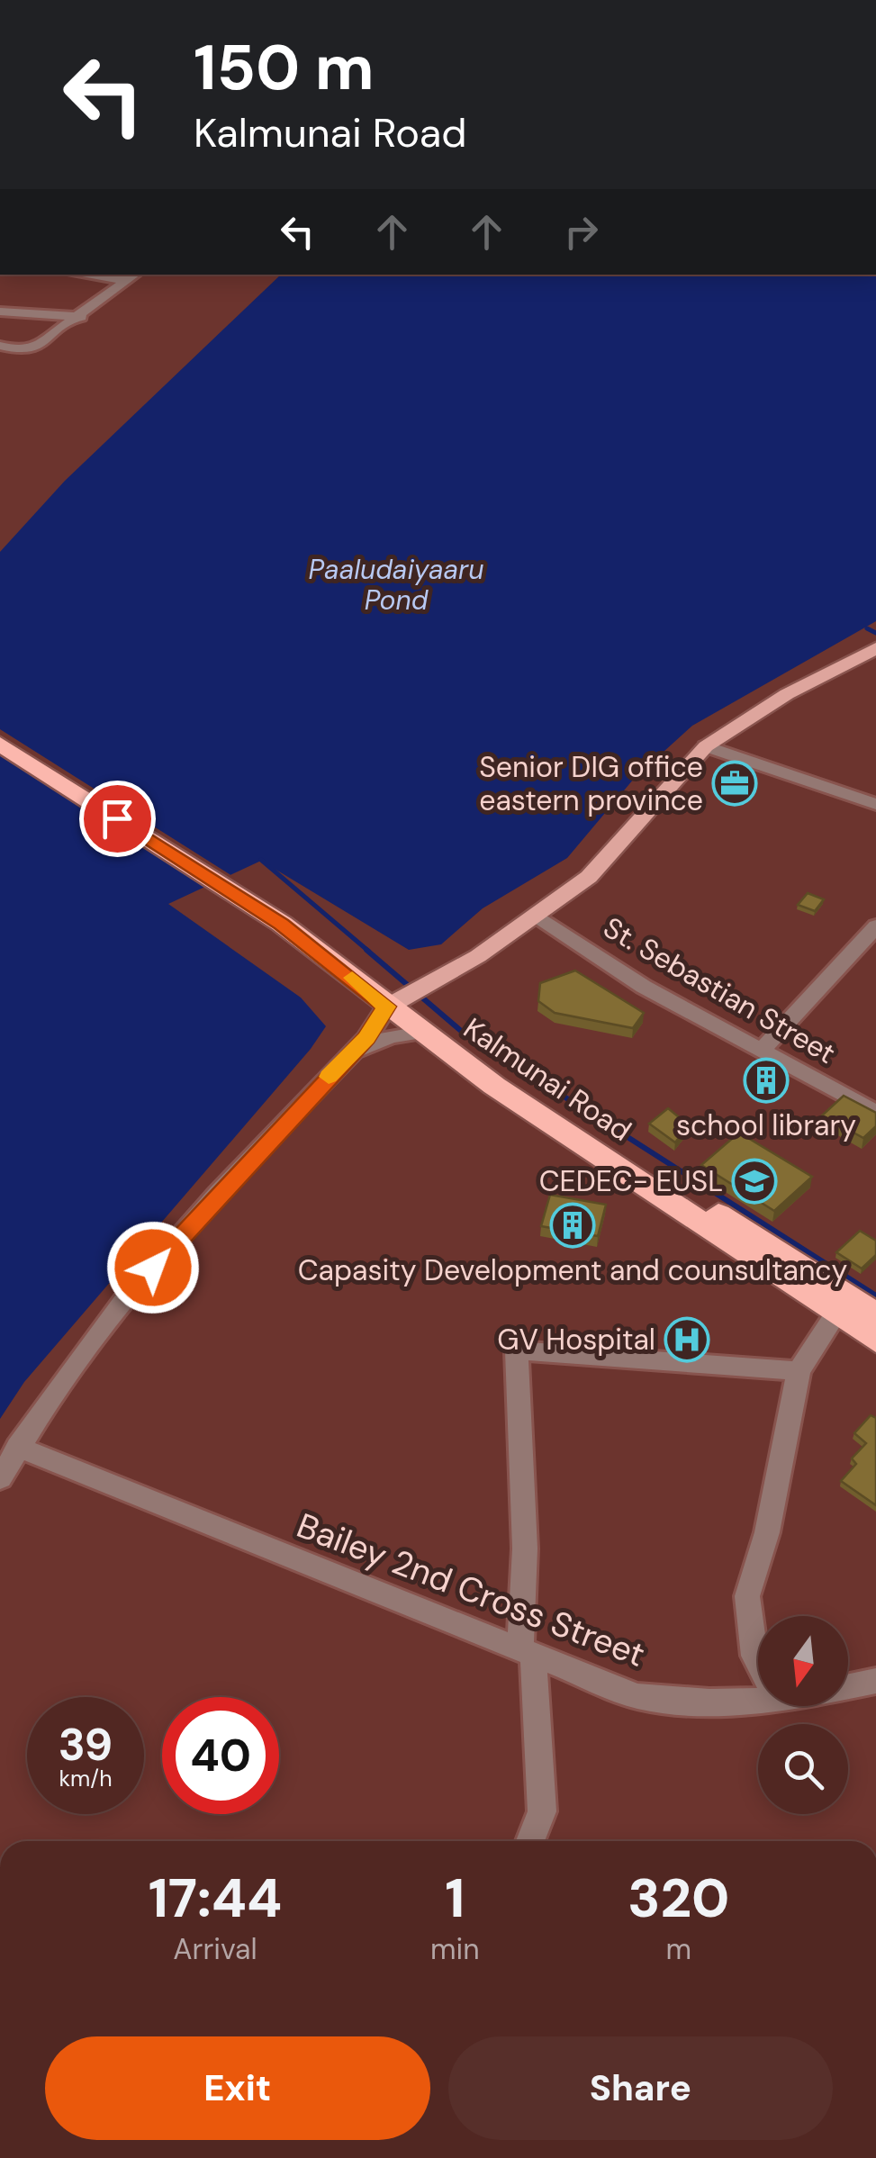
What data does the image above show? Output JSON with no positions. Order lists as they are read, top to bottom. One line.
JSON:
{"streets":{"highway":["Kalmunai Road"],"street":["St. Sebastian Street","Bailey 2nd Cross Street"]},"water":["Paaludaiyaaru Pond"],"places":{"office":["Senior DIG office eastern province"],"building":["school library","Capasity Development and counsultancy"],"school or university":["CEDEC- EUSL"],"hospital":["GV Hospital"]},"north":"bottom","page":{"turn":["150 m","Kalmunai Road"],"speed":"39 km/h","limit":"40","eta":["17:44","Arrival","1","min","320","m"],"buttons":["Exit","Share"]}}
